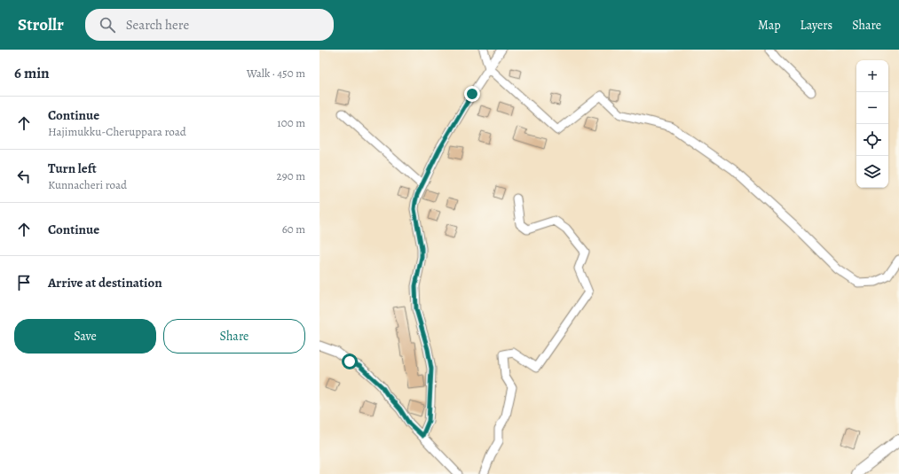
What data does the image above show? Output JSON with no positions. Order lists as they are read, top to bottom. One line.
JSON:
{"page":{"header":"Strollr","search":"Search here","nav":["Map","Layers","Share"],"heading":["6 min","Walk · 450 m"],"map_buttons":["+","−"],"list":[["Continue","Hajimukku-Cheruppara road","100 m"],["Turn left","Kunnacheri road","290 m"],["Continue","60 m"],"Arrive at destination"],"buttons":["Save","Share"]}}
